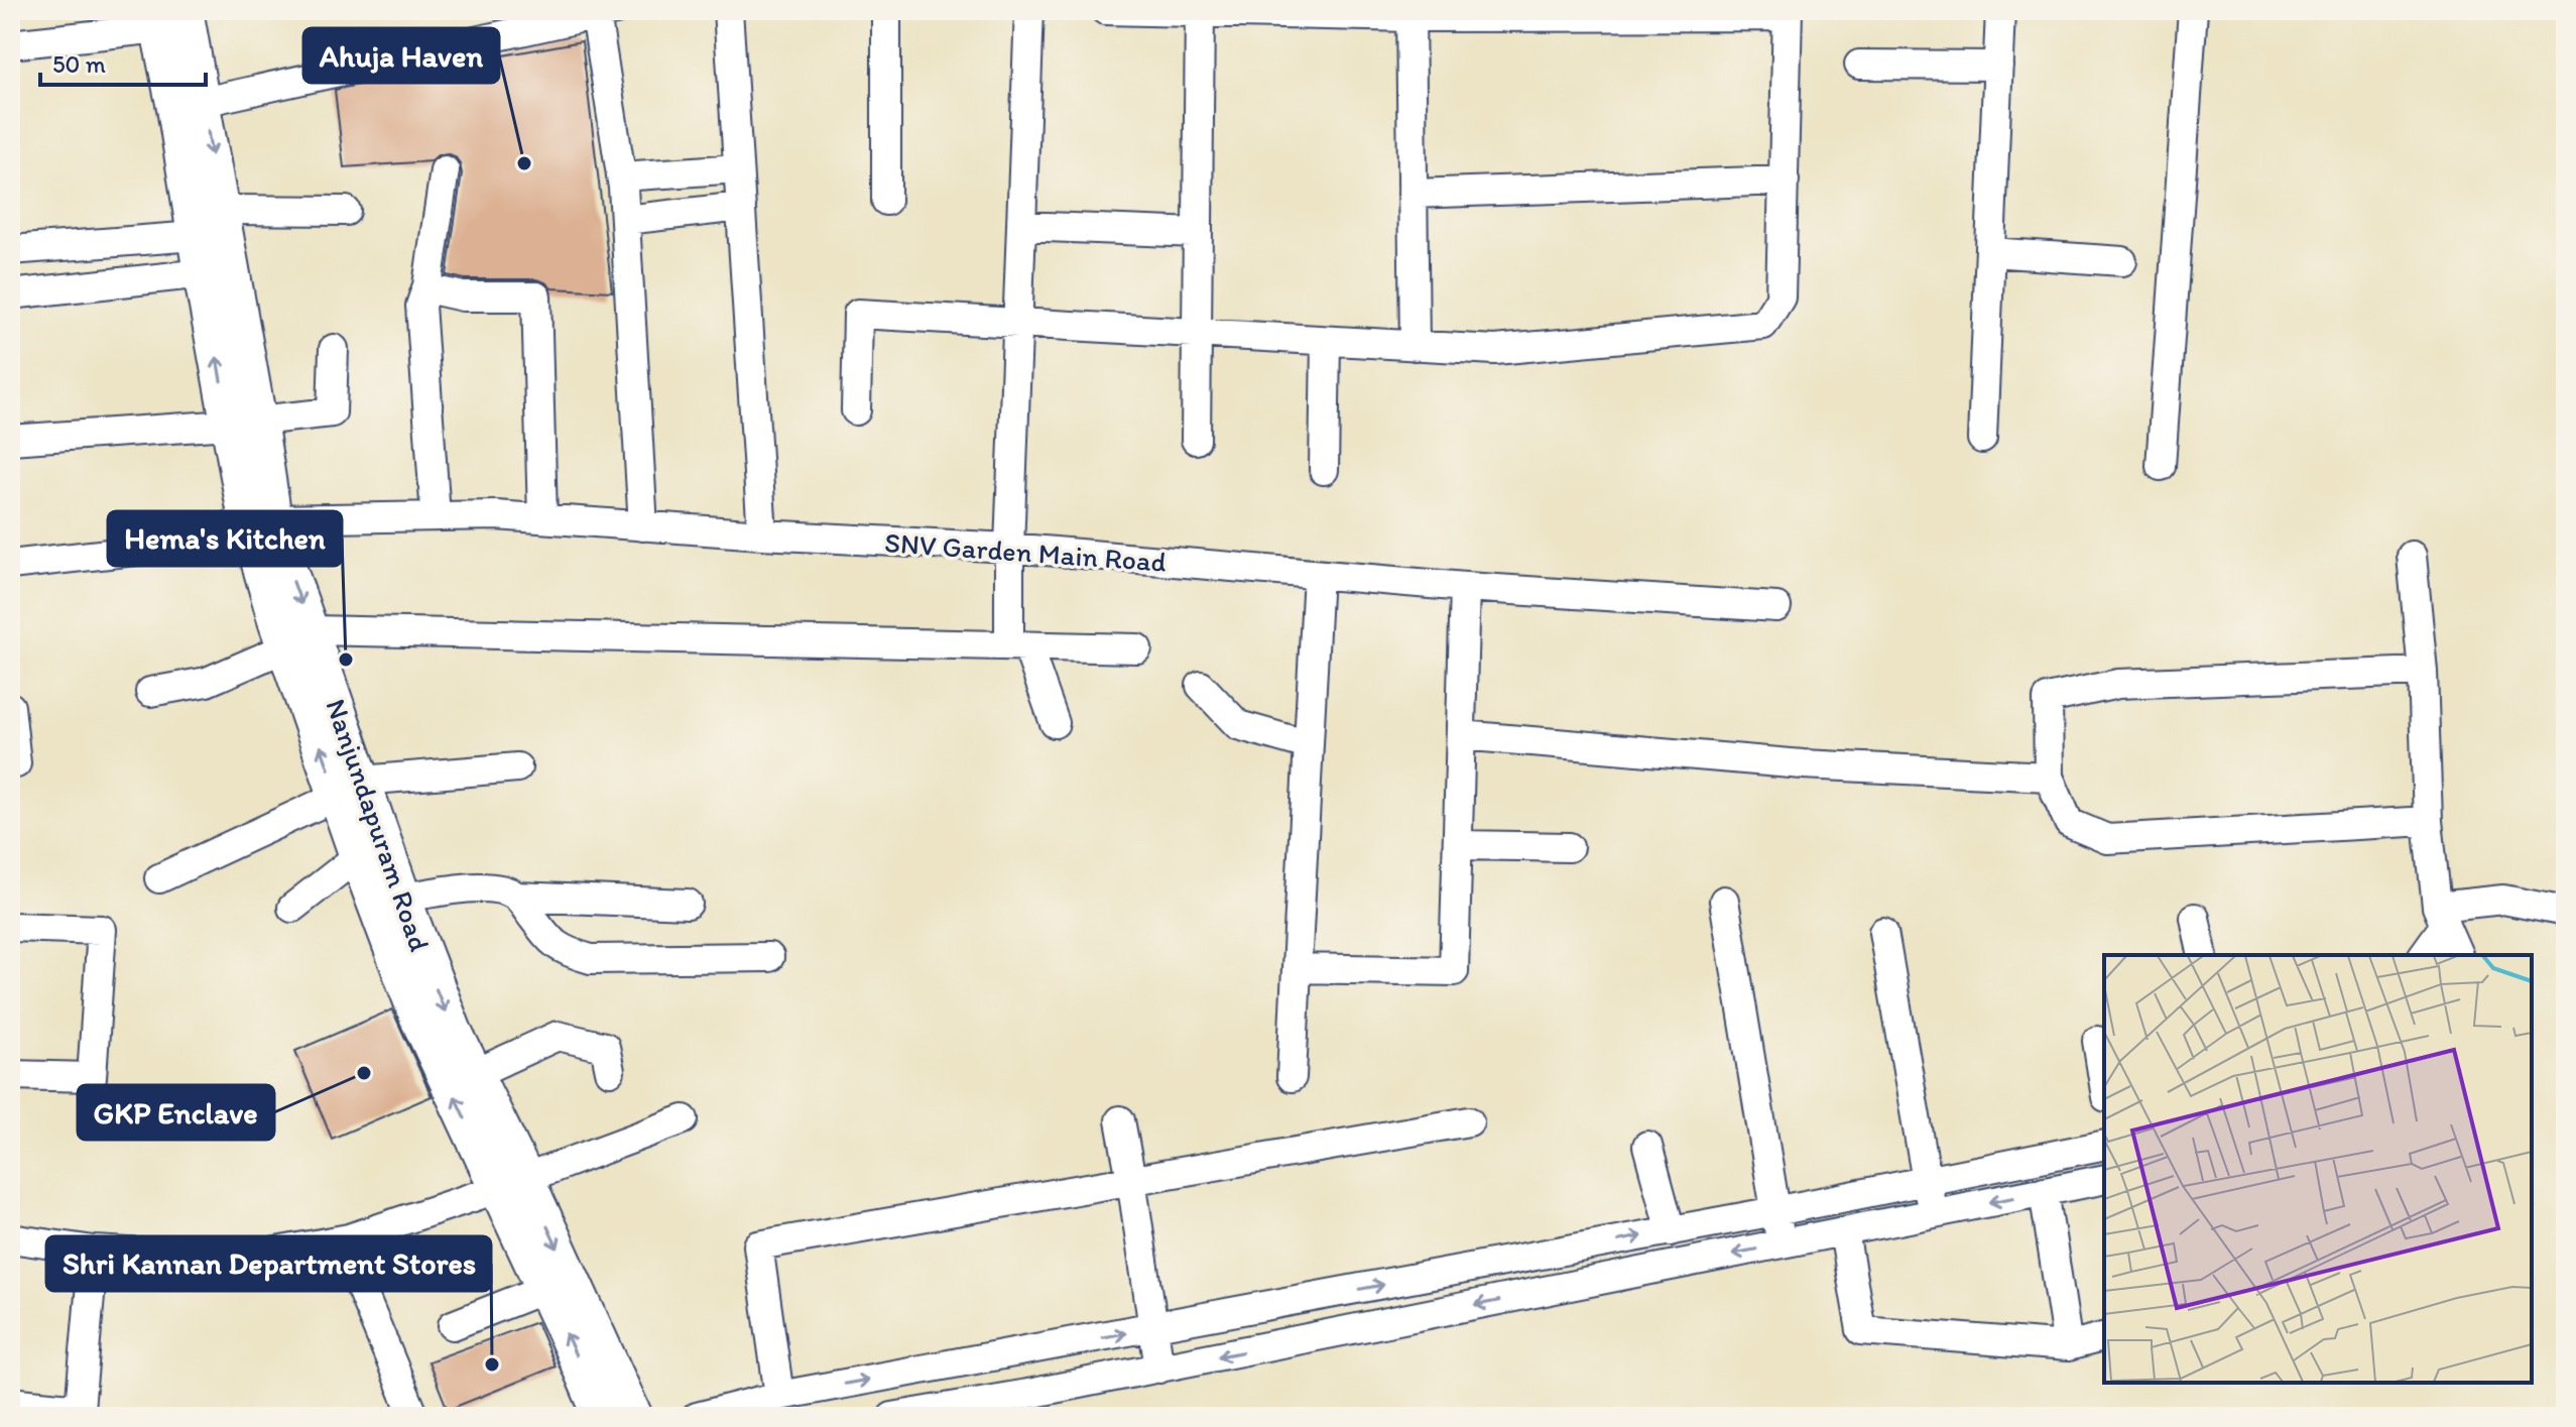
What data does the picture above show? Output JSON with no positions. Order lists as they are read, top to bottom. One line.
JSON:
{"streets":{"main road":["Nanjundapuram Road"],"street":["SNV Garden Main Road"]},"crossings":[["SNV Garden Main Road","Nanjundapuram Road"]],"places":["Ahuja Haven","Hema's Kitchen","GKP Enclave","Shri Kannan Department Stores"],"scale_bar":"50 m"}
